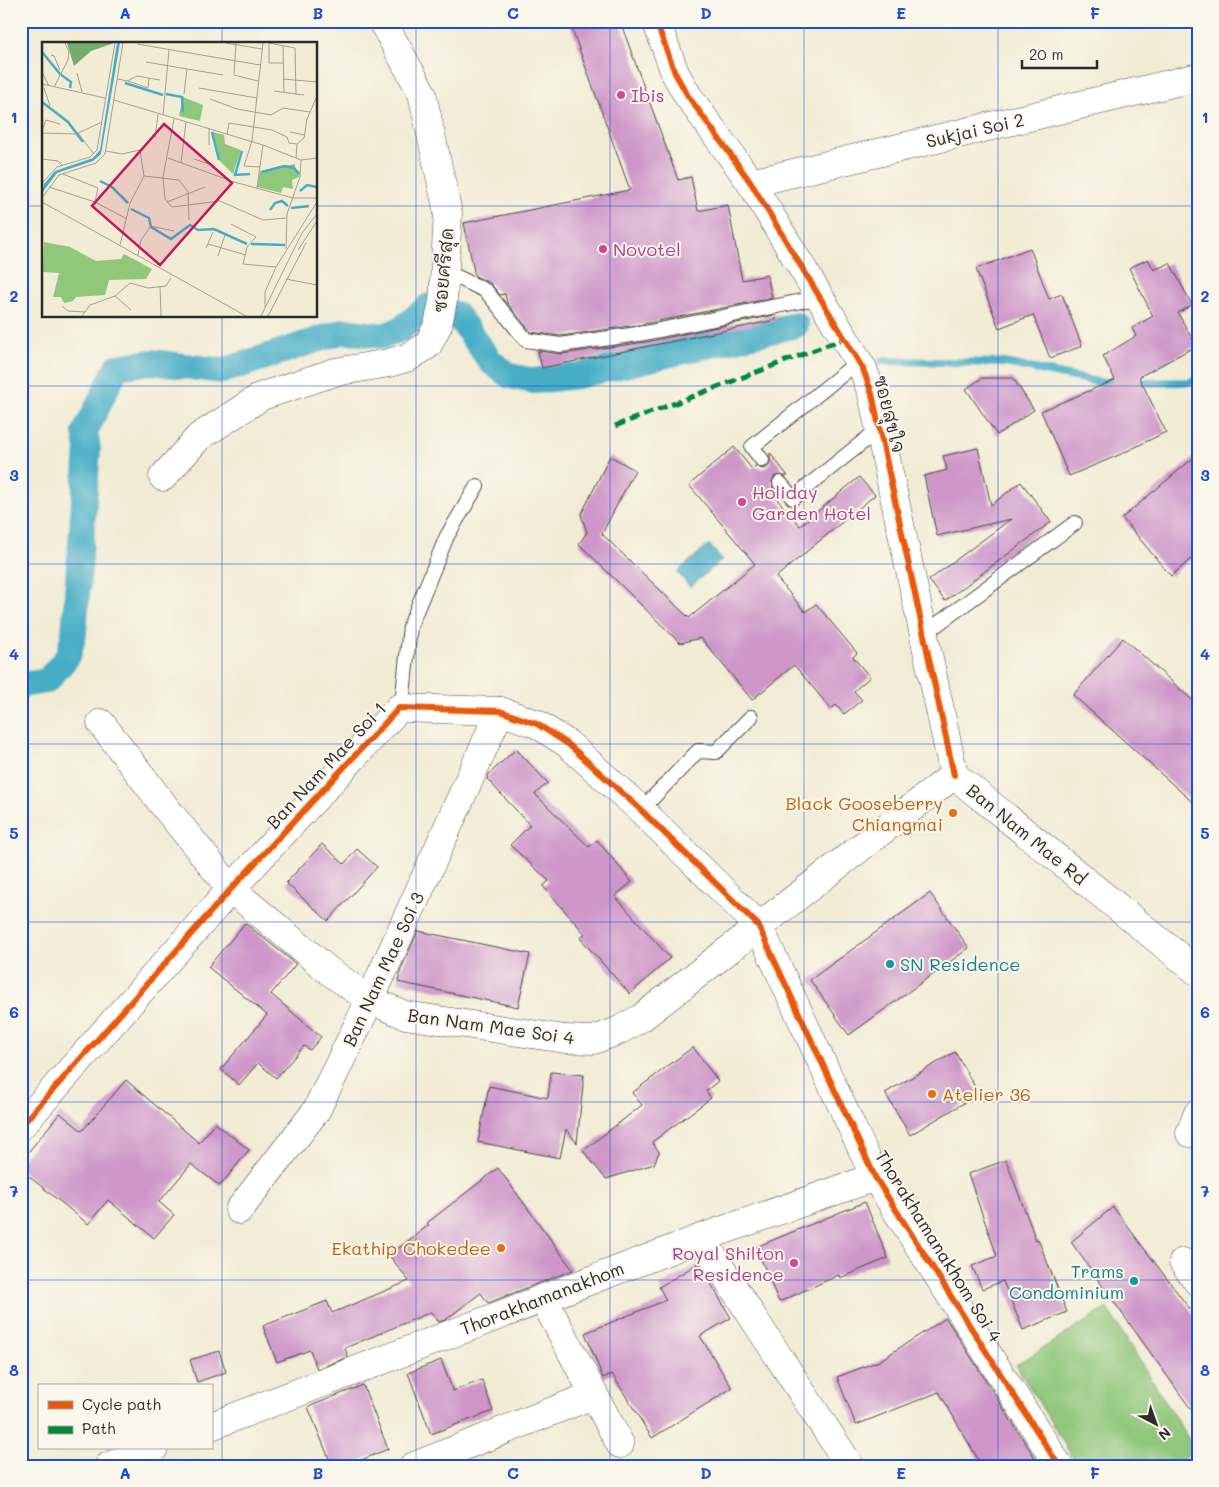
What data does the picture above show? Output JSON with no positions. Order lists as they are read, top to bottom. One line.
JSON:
{"streets":{"street":["Sukjai Soi 2","ซอยศรีสุด","ซอยสุขใจ","Ban Nam Mae Soi 1","Ban Nam Mae Rd","Ban Nam Mae Soi 3","Ban Nam Mae Soi 4","Thorakhamanakhom Soi 4","Thorakhamanakhom"]},"crossings":[["Sukjai Soi 2","ซอยสุขใจ"],["ซอยสุขใจ","Ban Nam Mae Rd"],["Ban Nam Mae Soi 1","Ban Nam Mae Rd"],["Ban Nam Mae Soi 1","Ban Nam Mae Soi 3"],["Ban Nam Mae Soi 1","Ban Nam Mae Soi 4"],["Ban Nam Mae Soi 1","Thorakhamanakhom Soi 4"],["Ban Nam Mae Rd","Ban Nam Mae Soi 4"],["Ban Nam Mae Rd","Thorakhamanakhom Soi 4"],["Ban Nam Mae Soi 3","Ban Nam Mae Soi 4"],["Ban Nam Mae Soi 4","Thorakhamanakhom Soi 4"],["Thorakhamanakhom Soi 4","Thorakhamanakhom"]],"places":["Ibis","Novotel","Holiday Garden Hotel","Black Gooseberry Chiangmai","SN Residence","Atelier 36","Ekathip Chokedee","Royal Shilton Residence","Trams Condominium"],"legend":["Cycle path","Path"],"scale_bar":"20 m","north":"bottom right","grid":{"columns":["A","B","C","D","E","F"],"rows":["1","2","3","4","5","6","7","8"]}}
